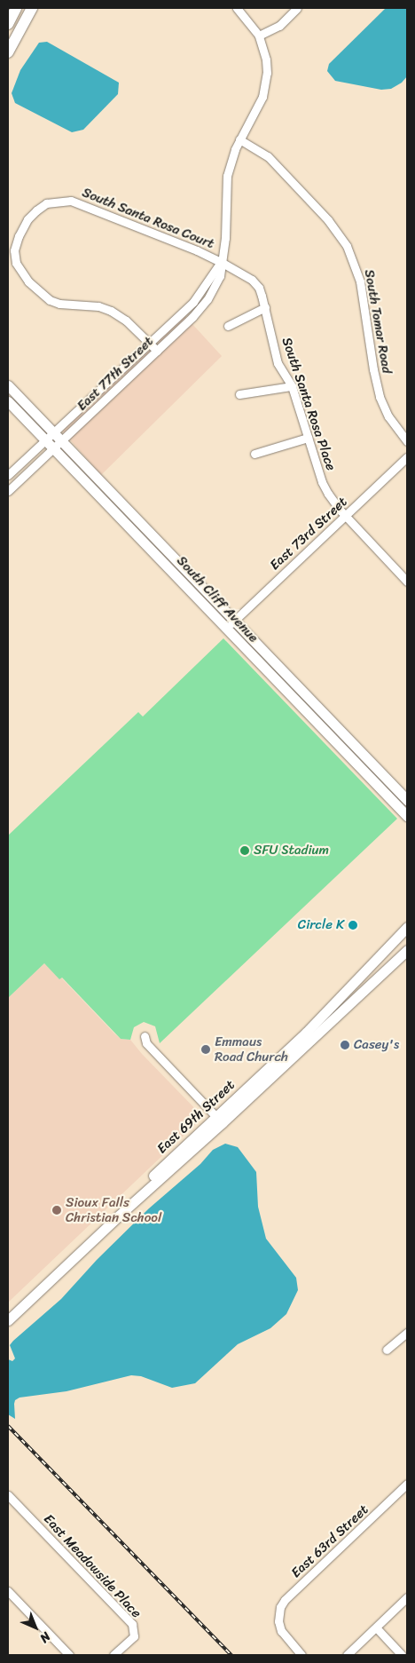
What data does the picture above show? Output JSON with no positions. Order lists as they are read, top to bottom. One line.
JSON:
{"streets":{"main road":["South Cliff Avenue","East 69th Street"],"street":["South Santa Rosa Court","South Tomar Road","East 77th Street","South Santa Rosa Place","East 73rd Street","East 63rd Street","East Meadowside Place"]},"crossings":[["South Santa Rosa Court","East 77th Street"],["South Santa Rosa Court","South Santa Rosa Place"],["South Tomar Road","East 77th Street"],["East 77th Street","South Santa Rosa Place"],["East 77th Street","South Cliff Avenue"],["South Santa Rosa Place","East 73rd Street"],["East 73rd Street","South Cliff Avenue"]],"places":["SFU Stadium","Circle K","Casey's","Emmaus Road Church","Sioux Falls Christian School"],"north":"bottom right"}
